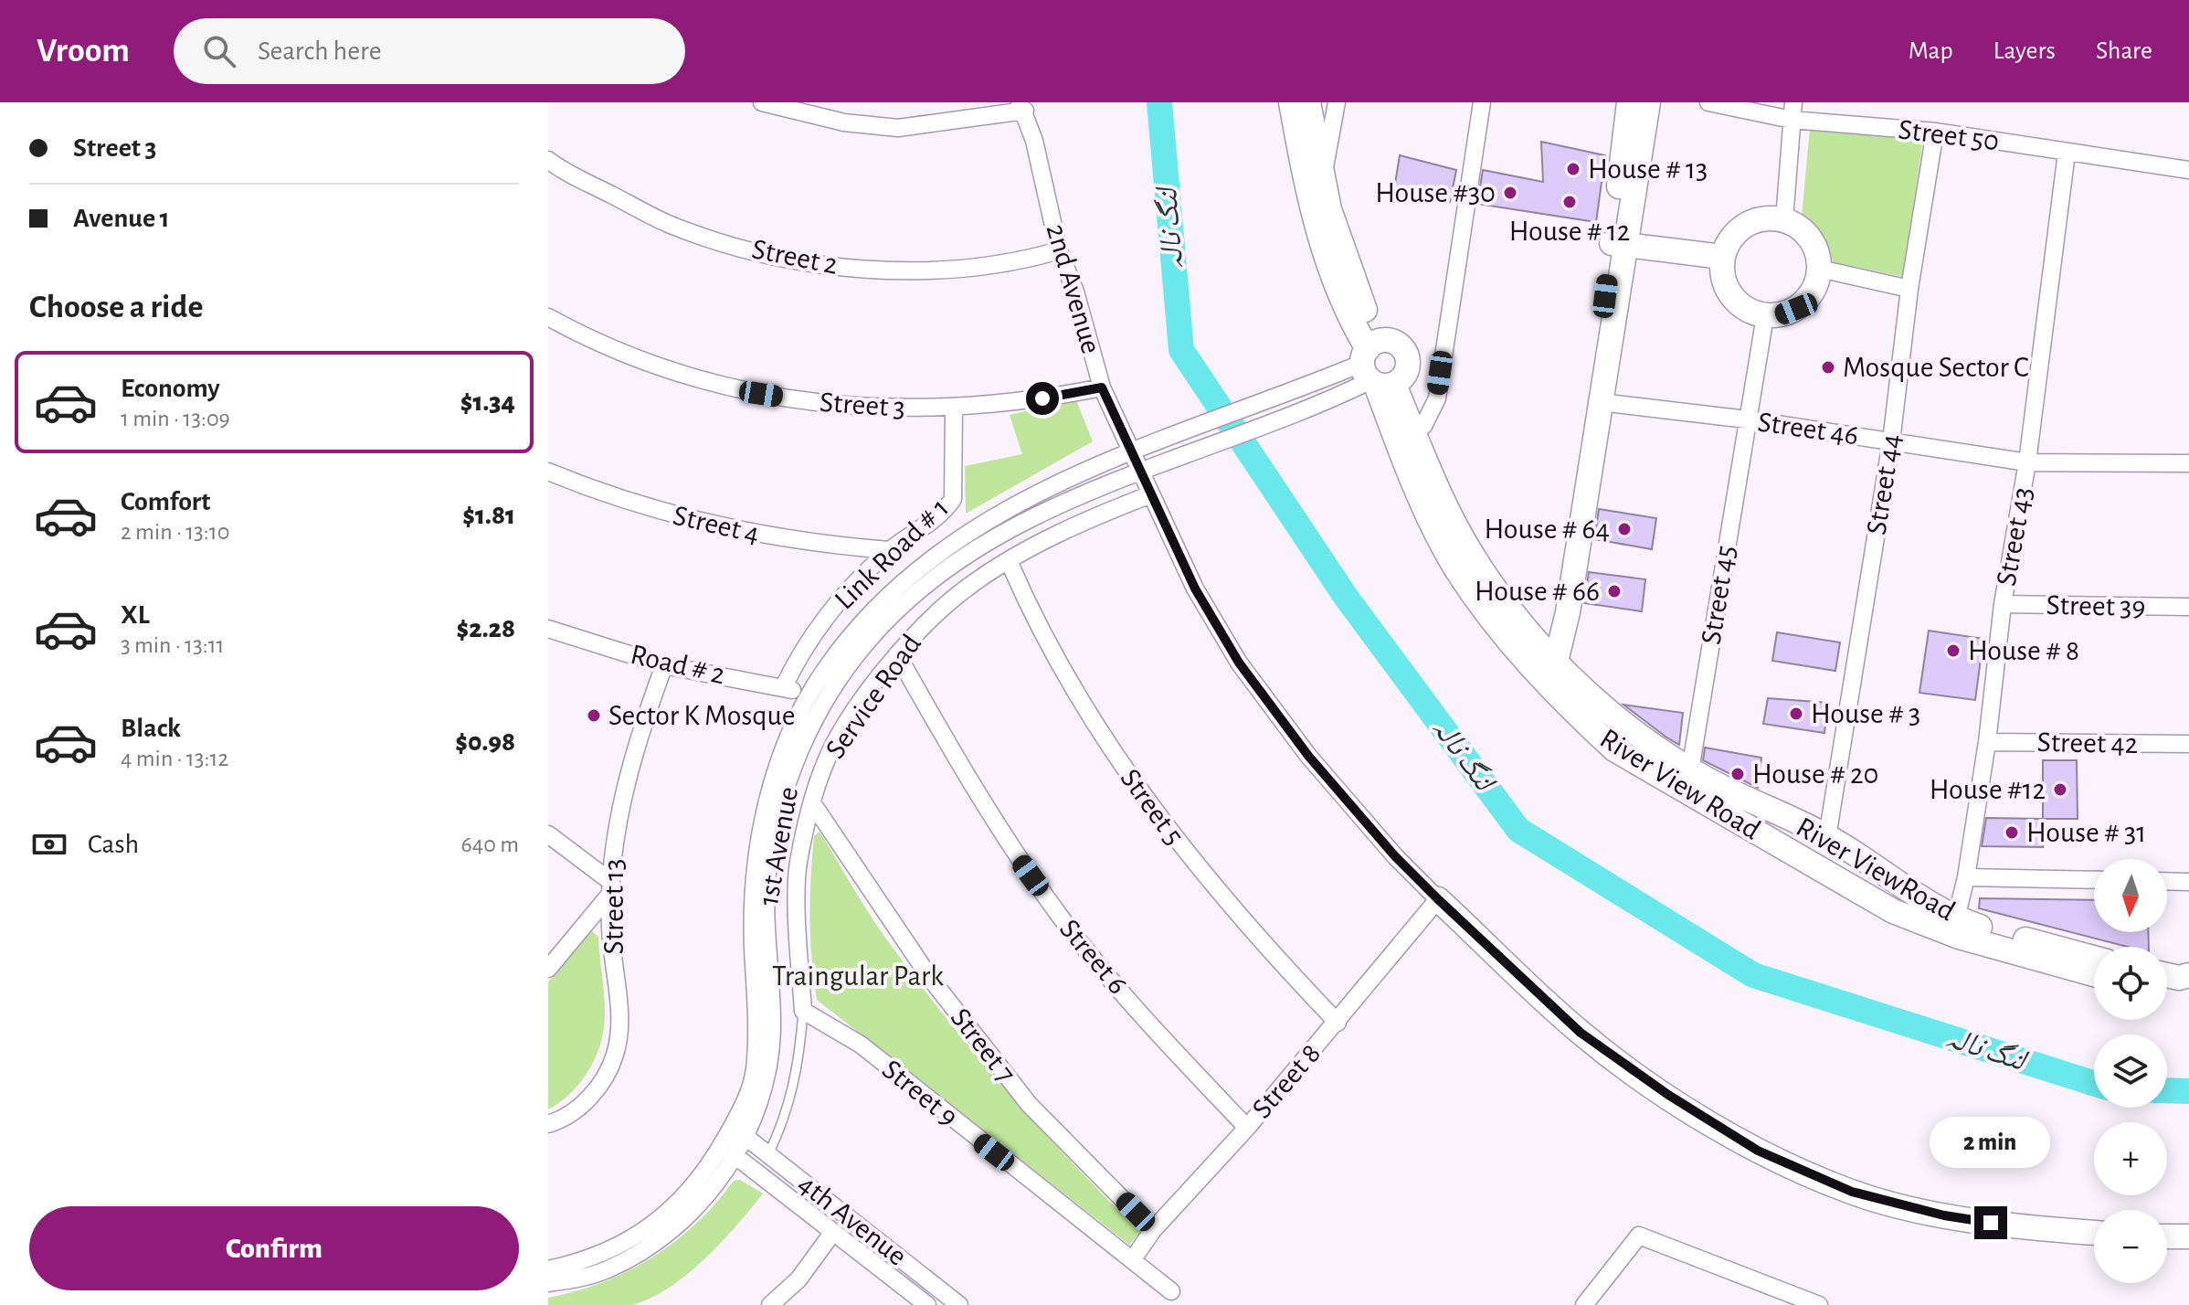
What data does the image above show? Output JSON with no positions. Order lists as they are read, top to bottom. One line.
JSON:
{"streets":{"street":["Street 50","Street 2","2nd Avenue","Street 3","Street 46","Street 44","Street 4","Street 43","Link Road # 1","Street 45","Street 39","Road # 2","Service Road","Street 42","River View Road","Street 5","1st Avenue","River ViewRoad","Street 13","Street 6","Street 7","Street 8","Street 9","4th Avenue"]},"crossings":[["Street 50","Street 44"],["Street 50","Street 43"],["Street 2","2nd Avenue"],["2nd Avenue","Street 3"],["2nd Avenue","Service Road"],["2nd Avenue","1st Avenue"],["2nd Avenue","Street 8"],["Street 3","Link Road # 1"],["Street 46","Street 44"],["Street 46","Street 43"],["Street 46","Street 45"],["Street 44","River ViewRoad"],["Street 4","Link Road # 1"],["Street 43","Street 39"],["Street 43","Street 42"],["Street 43","River ViewRoad"],["Link Road # 1","Road # 2"],["Street 45","River ViewRoad"],["Road # 2","1st Avenue"],["Road # 2","Street 13"],["Service Road","Street 5"],["Service Road","Street 6"],["Service Road","Street 7"],["Service Road","Street 9"],["Service Road","4th Avenue"],["River View Road","1st Avenue"],["River View Road","River ViewRoad"],["Street 5","Street 8"],["1st Avenue","4th Avenue"],["Street 6","Street 8"],["Street 7","Street 8"],["Street 8","Street 9"]],"water":["لنگ نالہ"],"parks":["Traingular Park"],"places":["House # 13","House #30","House # 12","Mosque Sector C","House # 64","House # 66","House # 8","House # 3","Sector K Mosque","House # 20","House #12","House # 31"],"north":"bottom","page":{"header":"Vroom","search":"Search here","nav":["Map","Layers","Share"],"banner":["Street 3","Avenue 1"],"heading":"Choose a ride","list":[{"name":"Economy","note":"1 min · 13:09","value":"$1.34"},{"name":"Comfort","note":"2 min · 13:10","value":"$1.81"},{"name":"XL","note":"3 min · 13:11","value":"$2.28"},{"name":"Black","note":"4 min · 13:12","value":"$0.98"}],"pay":["Cash","640 m"],"map_buttons":["+","−"],"bubble":"2 min","buttons":"Confirm"}}
